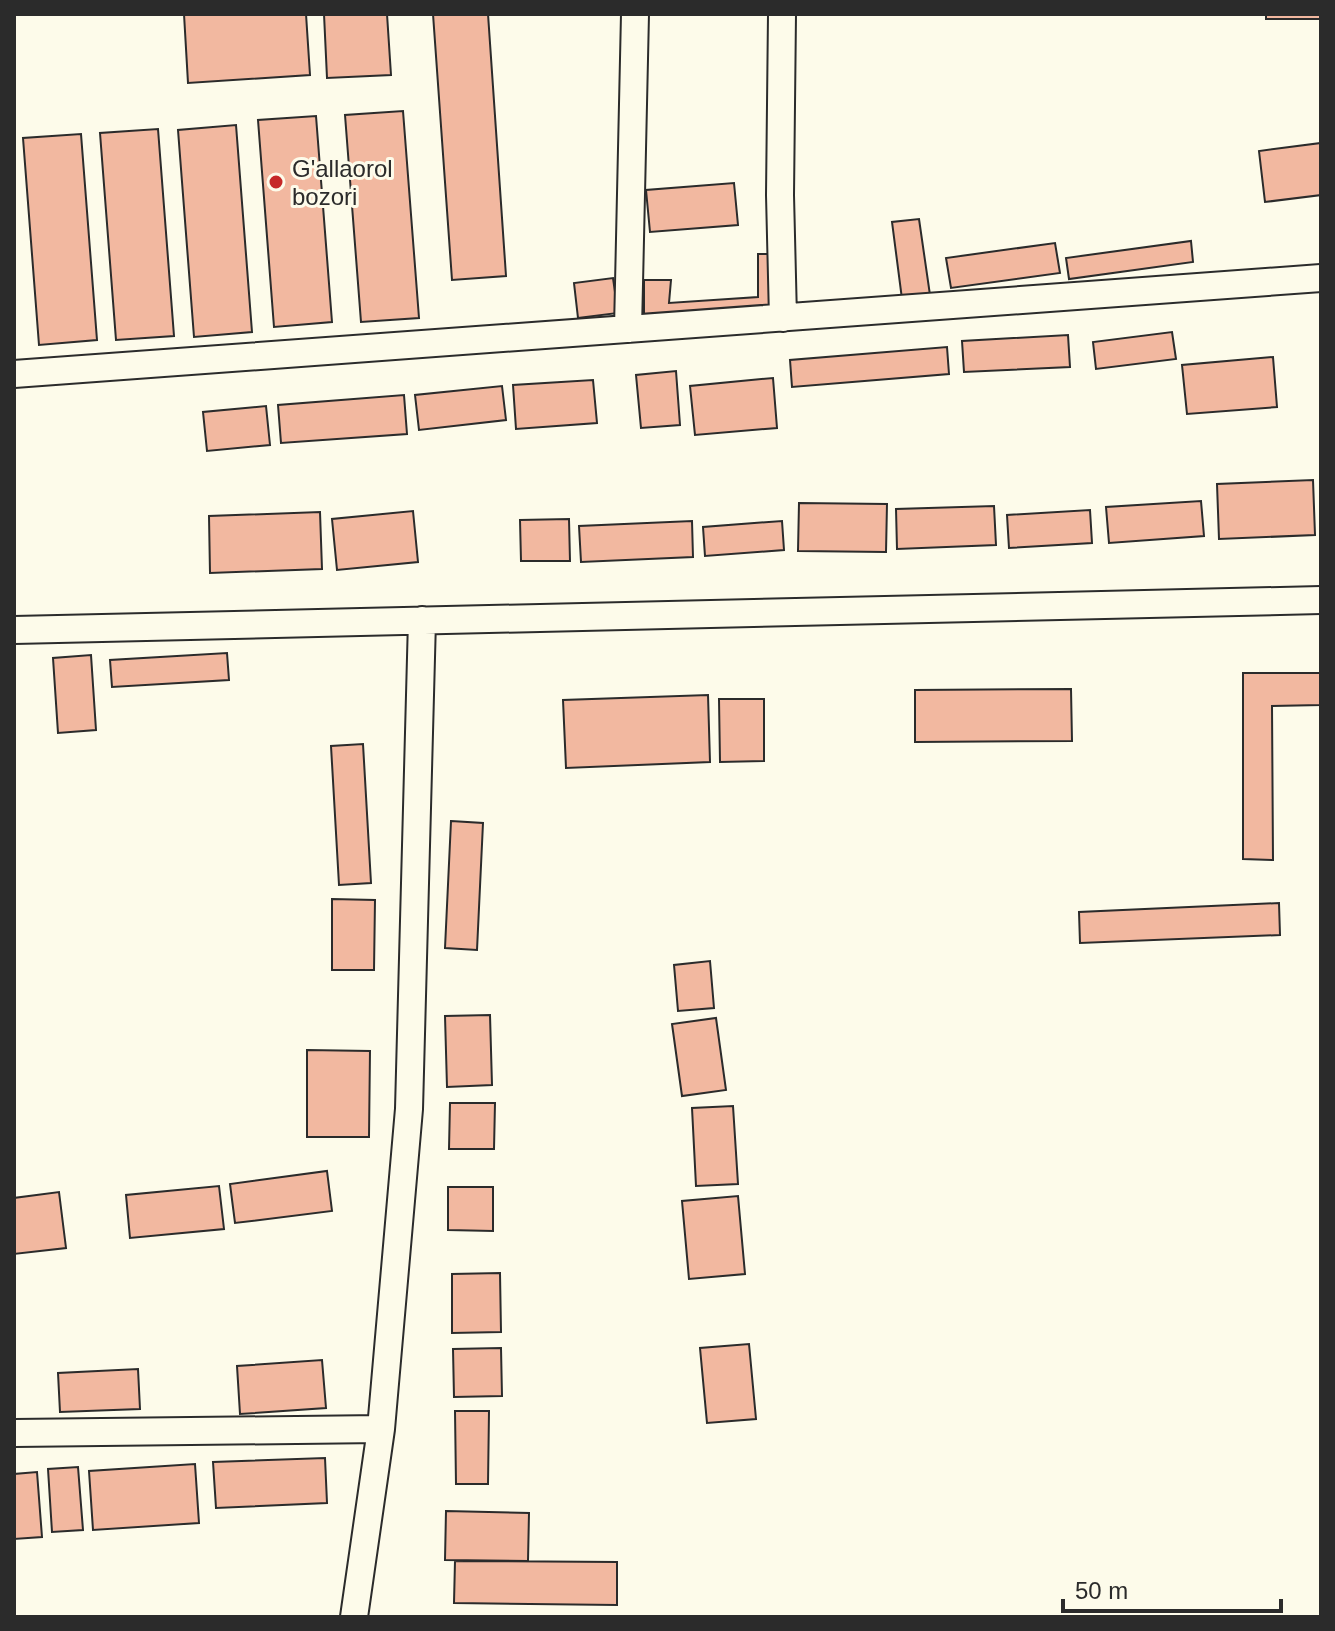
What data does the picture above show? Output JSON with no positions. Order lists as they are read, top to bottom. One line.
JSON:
{"places":["G'allaorol bozori"],"scale_bar":"50 m"}
